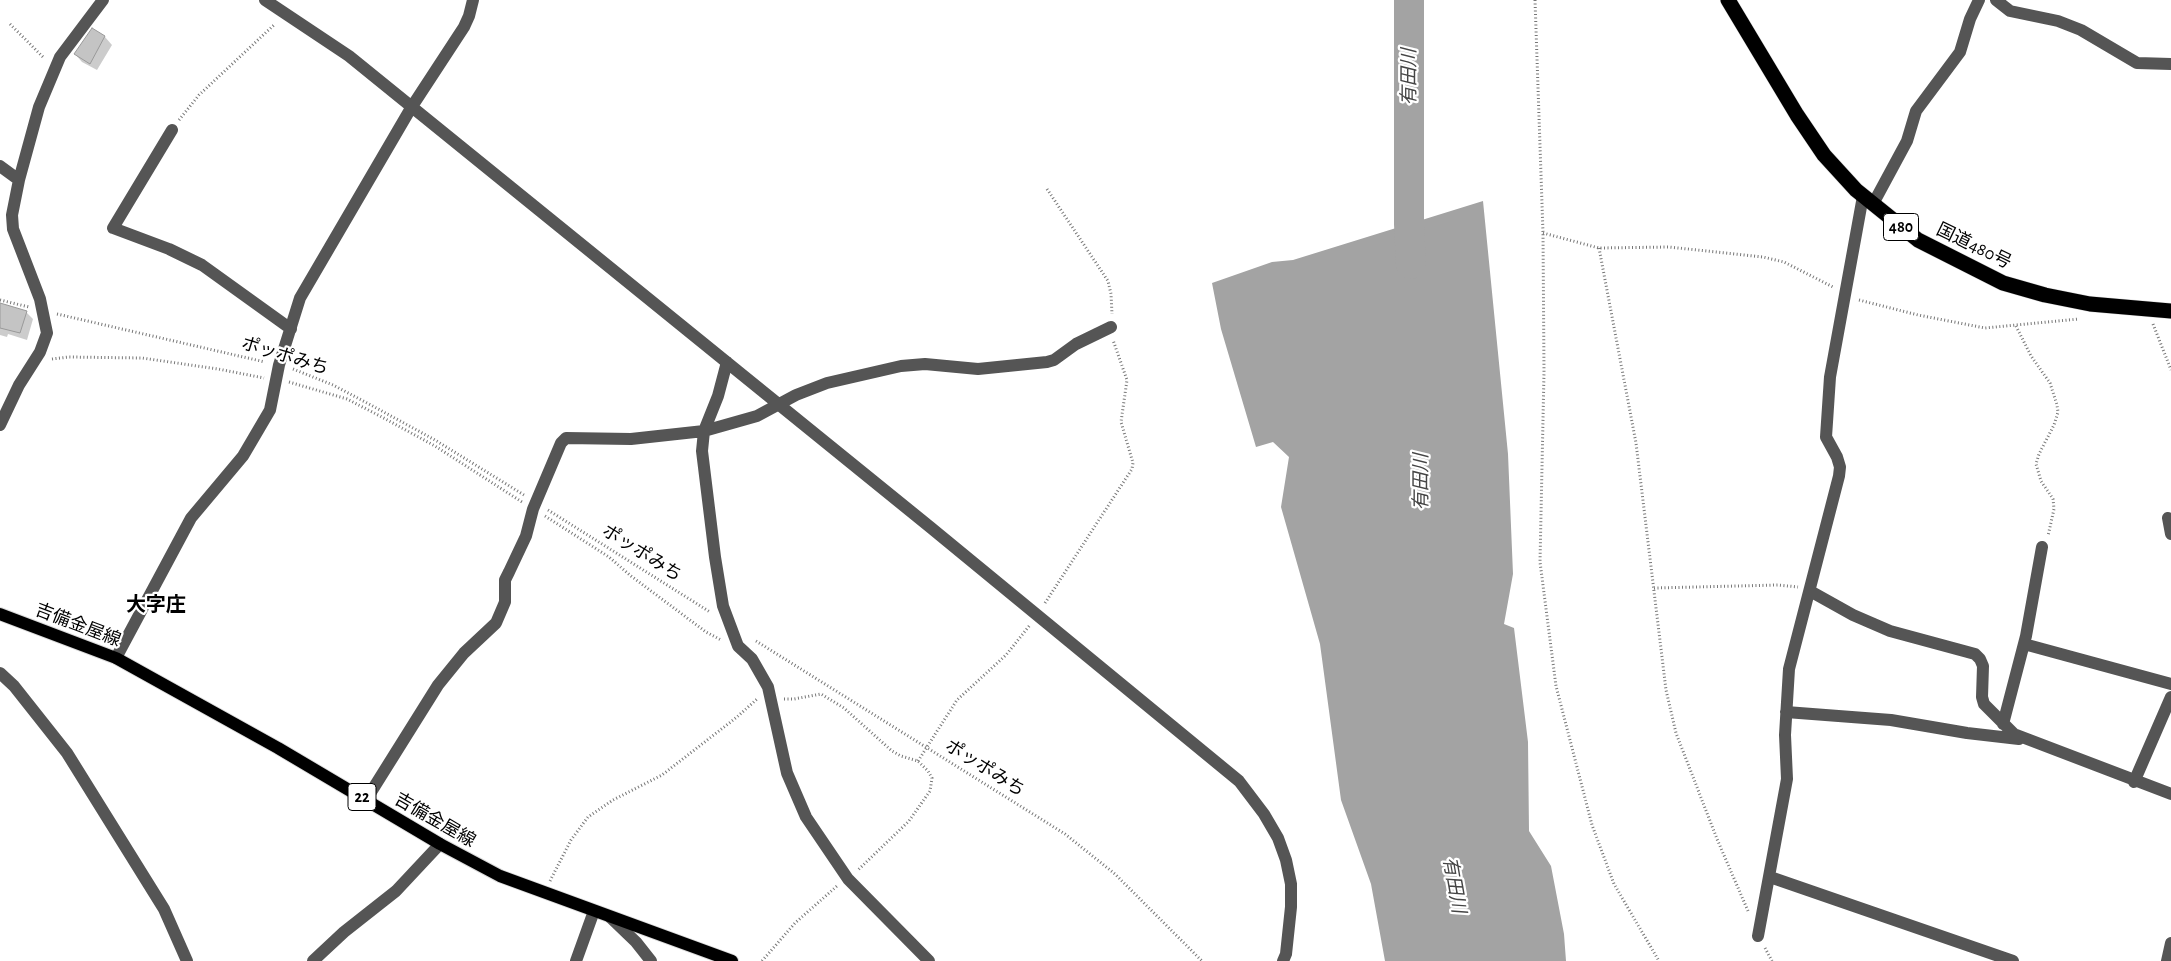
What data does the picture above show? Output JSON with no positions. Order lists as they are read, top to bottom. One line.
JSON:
{"streets":{"highway":["480","国道480号"],"main road":["吉備金屋線","22"],"path":["ポッポみち"]},"districts":["大字庄"],"water":["有田川"]}
